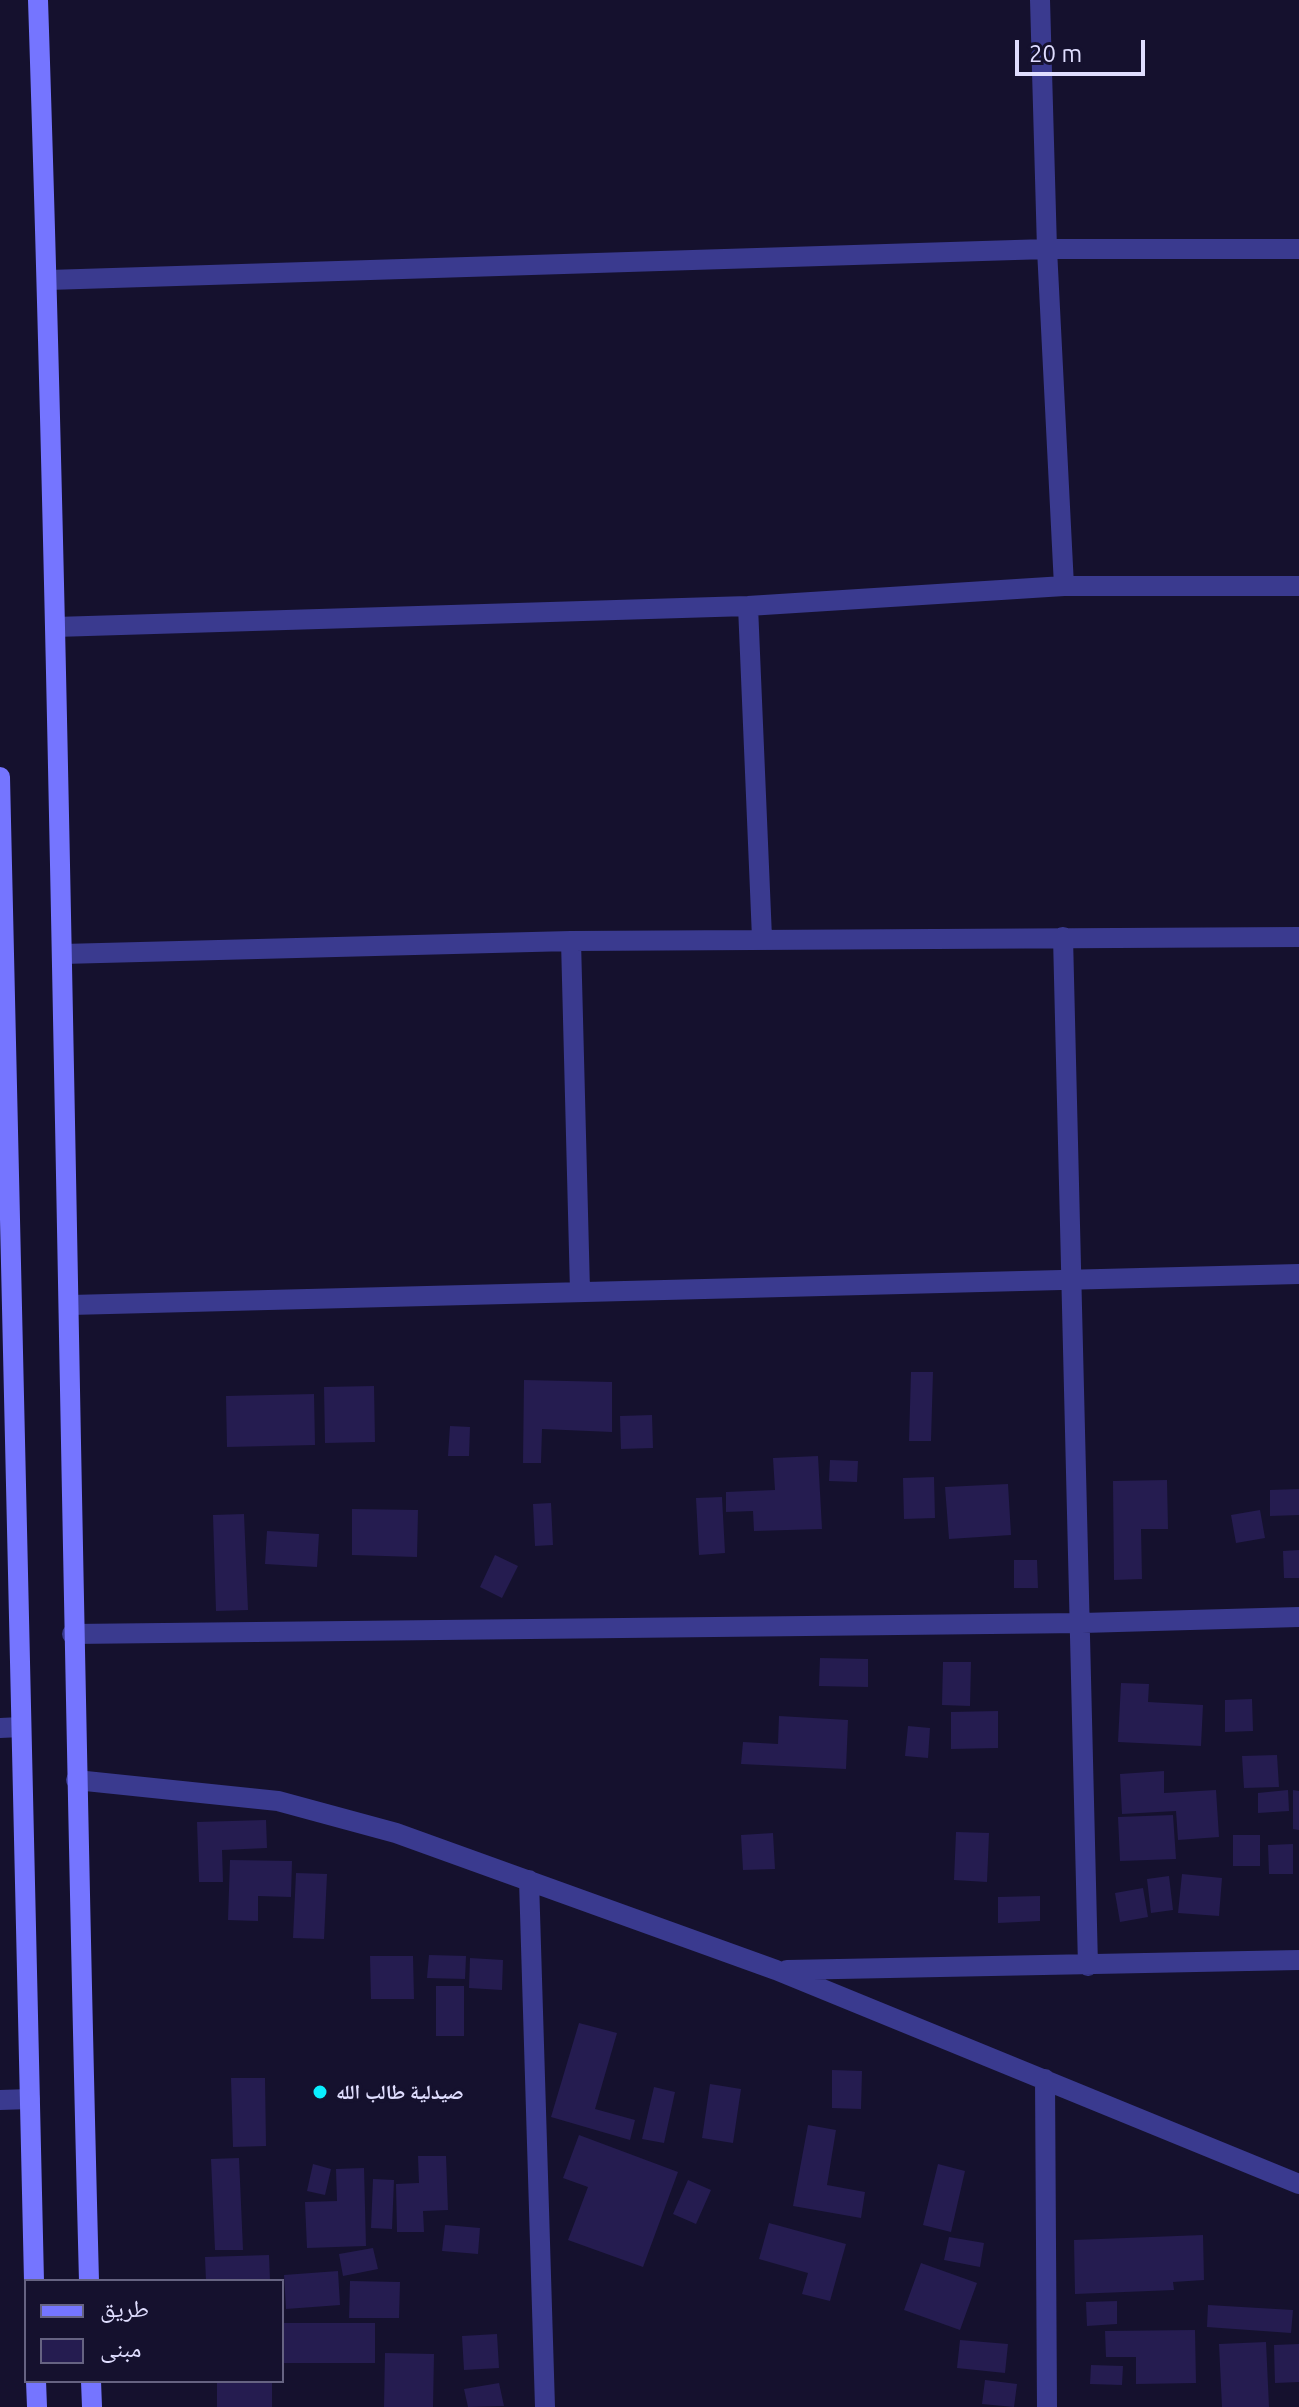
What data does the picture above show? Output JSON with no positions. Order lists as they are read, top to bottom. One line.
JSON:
{"places":["صيدلية طالب الله"],"legend":["طريق","مبنى"],"scale_bar":"20 m"}
